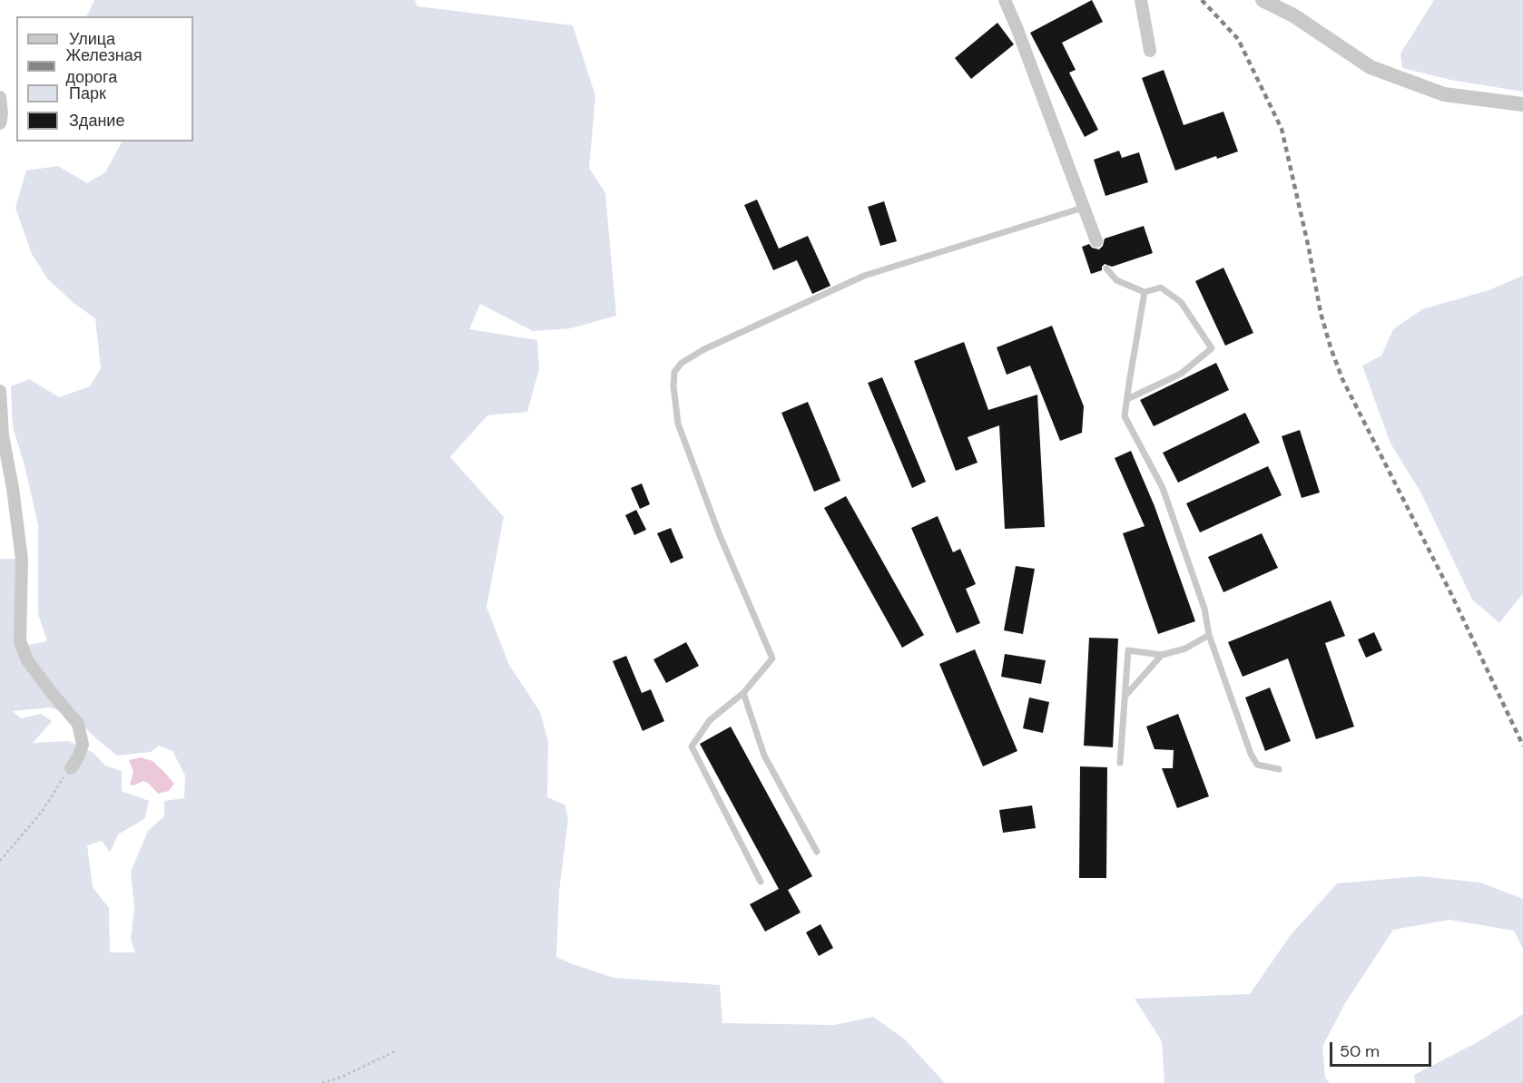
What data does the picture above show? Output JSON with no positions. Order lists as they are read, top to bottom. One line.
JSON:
{"legend":["Улица","Железная дорога","Парк","Здание"],"scale_bar":"50 m"}
